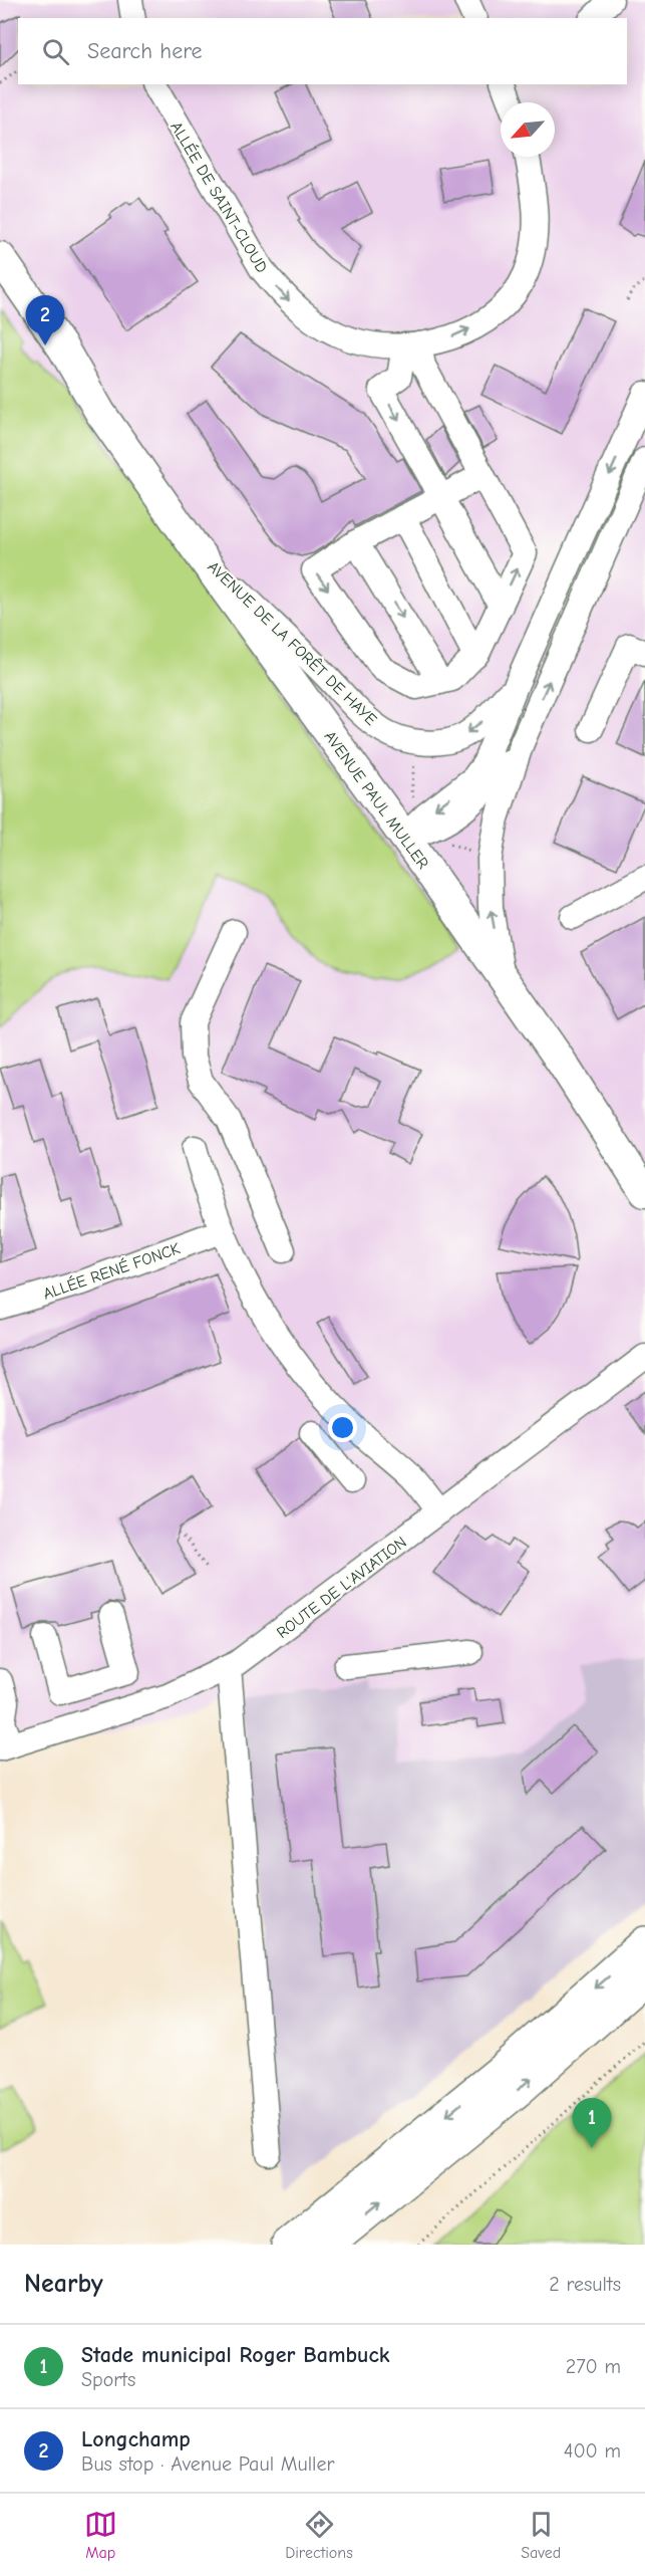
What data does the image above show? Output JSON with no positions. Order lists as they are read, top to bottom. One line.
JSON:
{"streets":{"main road":["AVENUE PAUL MULLER"],"street":["ALLÉE DE SAINT-CLOUD","AVENUE DE LA FORÊT DE HAYE","ALLÉE RENÉ FONCK","ROUTE DE L'AVIATION"]},"crossings":[["AVENUE DE LA FORÊT DE HAYE","AVENUE PAUL MULLER"]],"north":"bottom left","page":{"search":"Search here","pins":["2","1"],"heading":["Nearby","2 results"],"list":[{"mark":"1","name":"Stade municipal Roger Bambuck","note":"Sports","value":"270 m"},{"mark":"2","name":"Longchamp","note":"Bus stop · Avenue Paul Muller","value":"400 m"}],"nav":["Map","Directions","Saved"]}}
